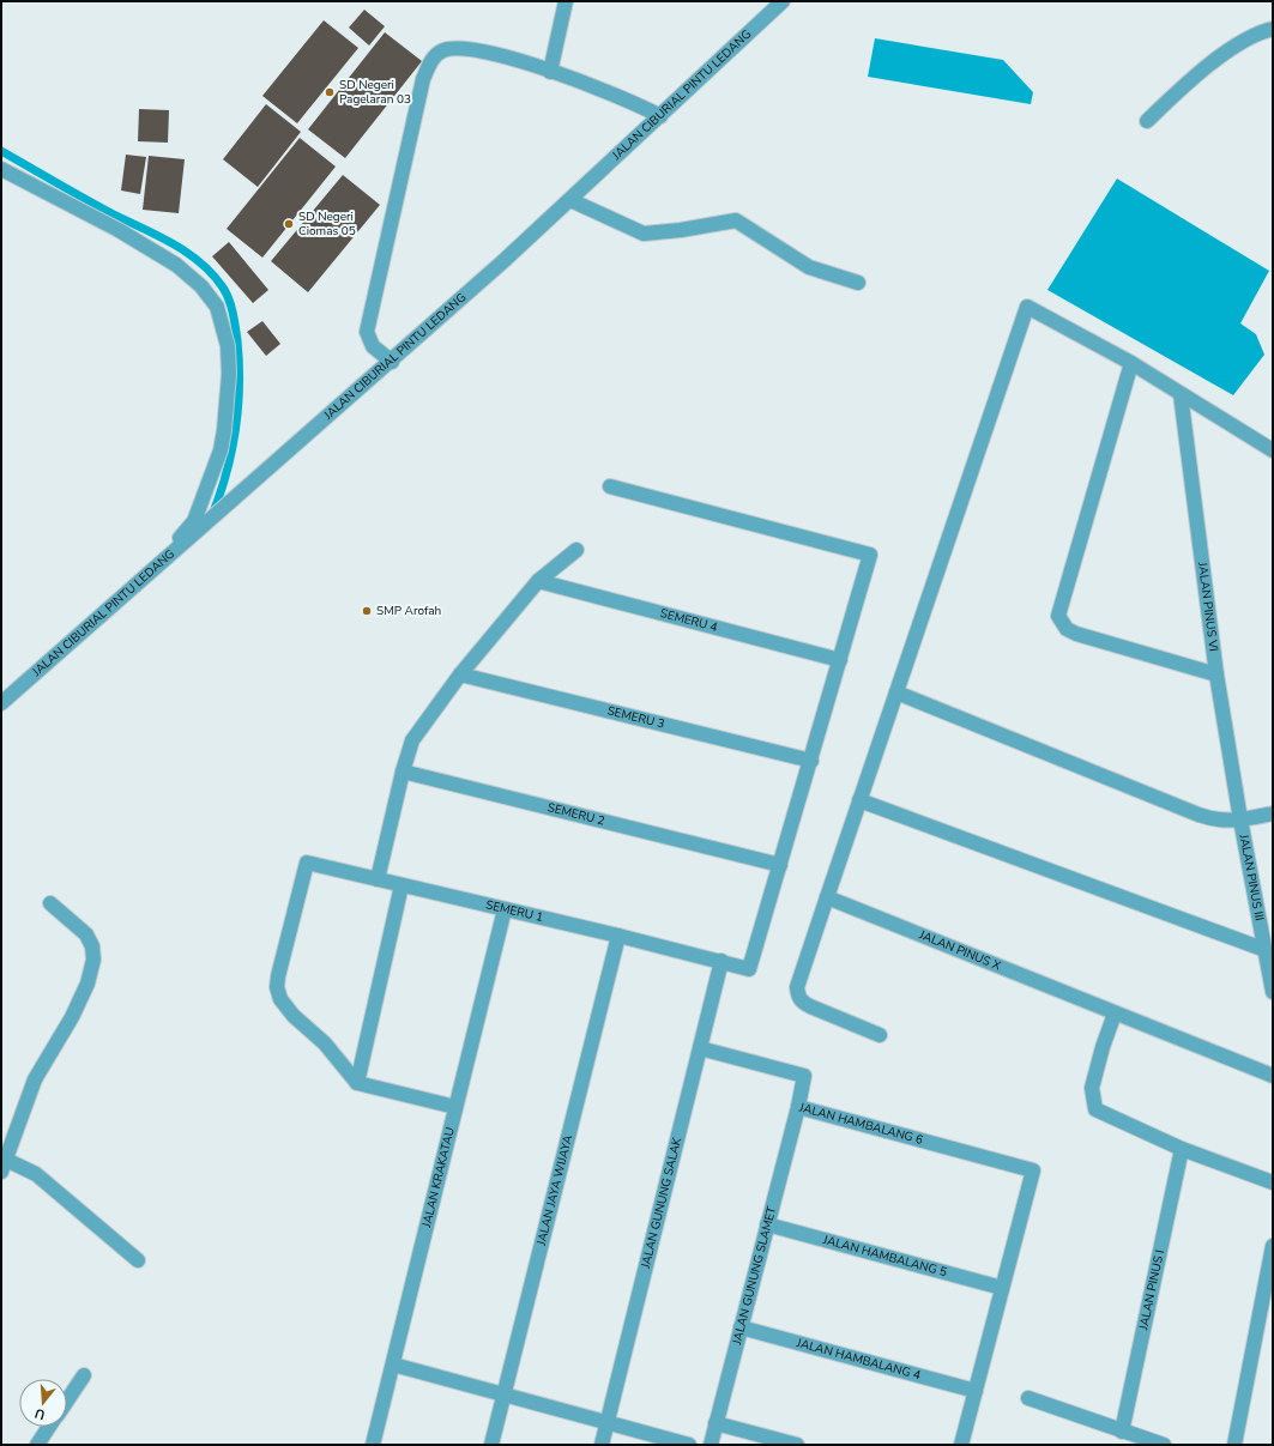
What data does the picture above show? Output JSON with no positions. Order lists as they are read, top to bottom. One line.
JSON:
{"streets":{"street":["JALAN CIBURIAL PINTU LEDANG","JALAN PINUS VI","SEMERU 4","SEMERU 3","SEMERU 2","JALAN PINUS III","SEMERU 1","JALAN PINUS X","JALAN HAMBALANG 6","JALAN KRAKATAU","JALAN JAYA WIJAYA","JALAN GUNUNG SALAK","JALAN HAMBALANG 5","JALAN GUNUNG SLAMET","JALAN PINUS I","JALAN HAMBALANG 4"]},"crossings":[["JALAN PINUS VI","JALAN PINUS III"],["SEMERU 2","SEMERU 1"],["SEMERU 1","JALAN KRAKATAU"],["SEMERU 1","JALAN JAYA WIJAYA"],["SEMERU 1","JALAN GUNUNG SALAK"],["JALAN HAMBALANG 6","JALAN GUNUNG SALAK"],["JALAN HAMBALANG 6","JALAN HAMBALANG 5"],["JALAN HAMBALANG 6","JALAN GUNUNG SLAMET"],["JALAN HAMBALANG 5","JALAN GUNUNG SLAMET"],["JALAN GUNUNG SLAMET","JALAN HAMBALANG 4"]],"places":["SD Negeri Pagelaran 03","SD Negeri Ciomas 05","SMP Arofah"],"north":"bottom"}
